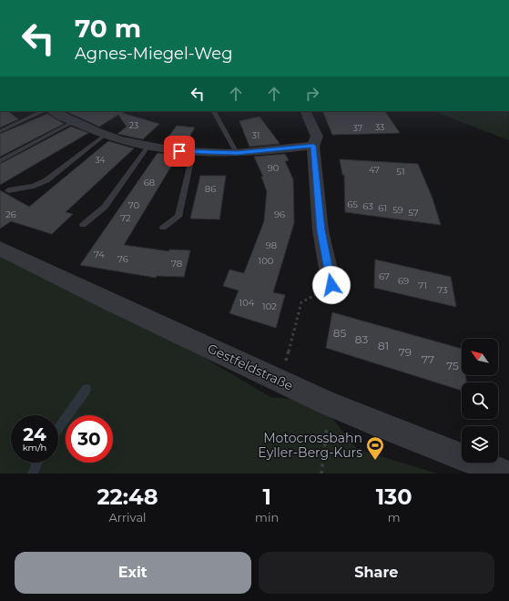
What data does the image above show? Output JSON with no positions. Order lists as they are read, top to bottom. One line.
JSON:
{"streets":{"street":["Gestfeldstraße"]},"places":{"sports":["Motocrossbahn Eyller-Berg-Kurs"]},"house_numbers":["23","33","37","31","34","90","47","51","68","86","65","70","63","61","59","57","26","96","72","98","74","76","100","78","67","69","71","73","104","102","85","83","81","79","77","75"],"north":"top left","page":{"turn":["70 m","Agnes-Miegel-Weg"],"speed":"24 km/h","limit":"30","eta":["22:48","Arrival","1","min","130","m"],"buttons":["Exit","Share"]}}
